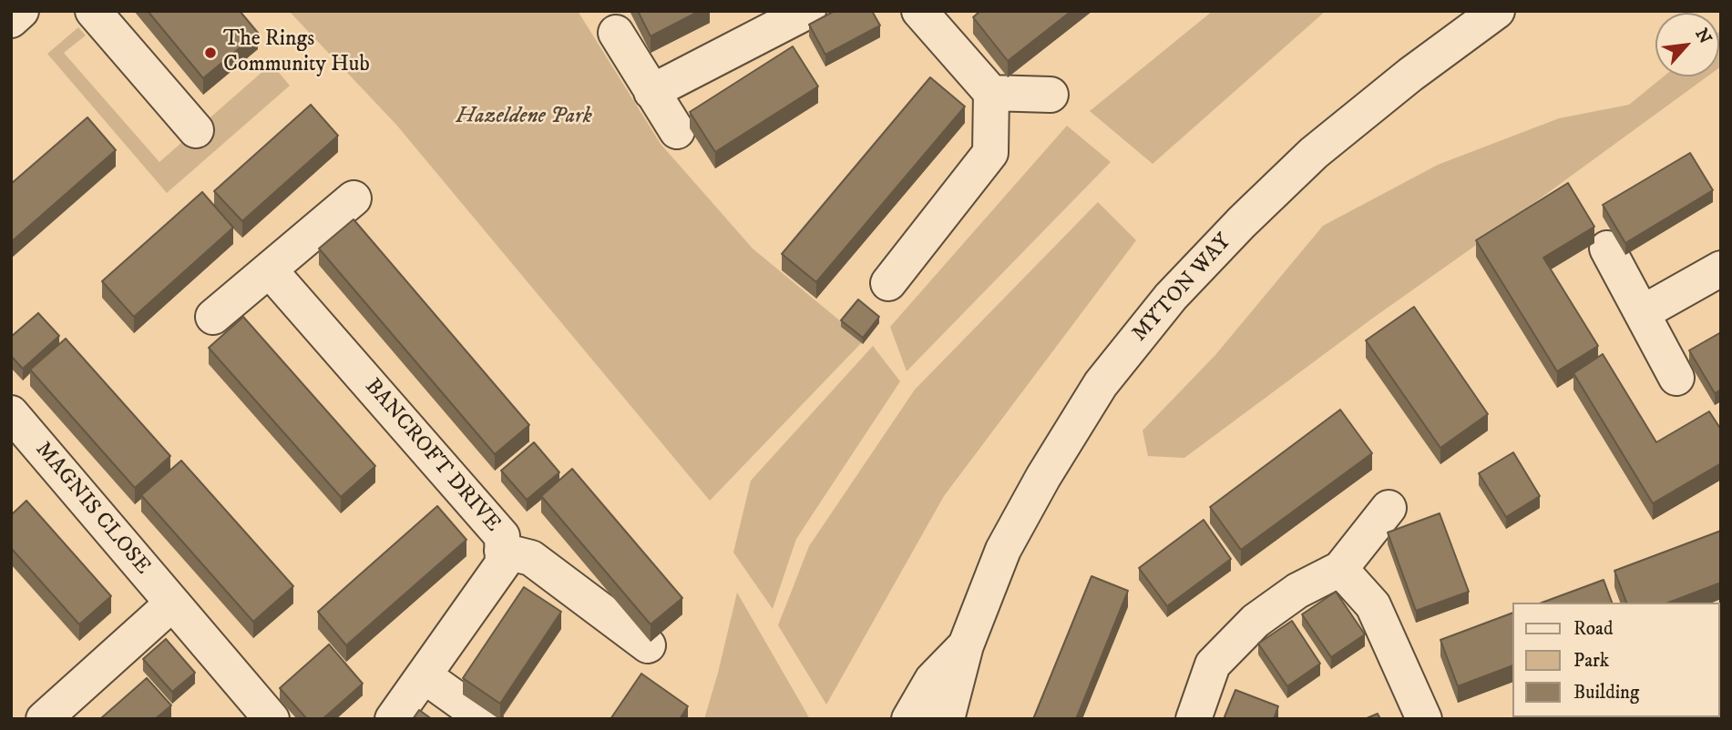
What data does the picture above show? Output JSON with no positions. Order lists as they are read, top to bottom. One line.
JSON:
{"streets":{"street":["MYTON WAY","BANCROFT DRIVE","MAGNIS CLOSE"]},"parks":["Hazeldene Park"],"places":["The Rings Community Hub"],"legend":["Road","Park","Building"],"north":"top right"}
